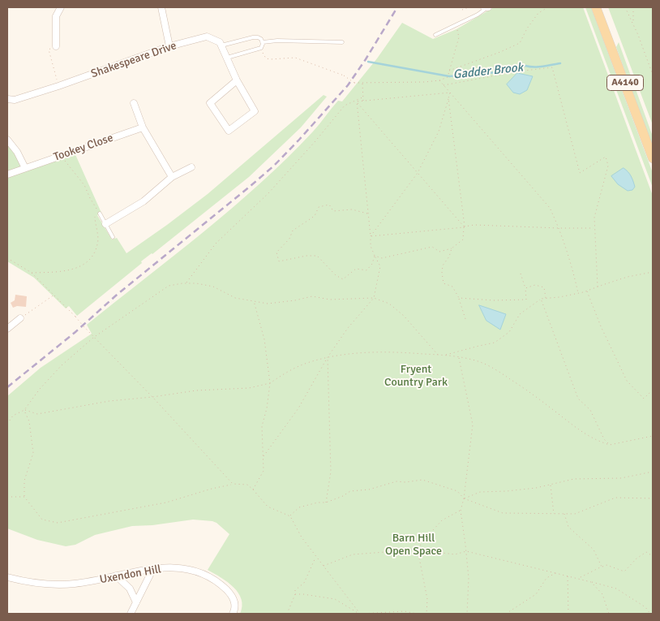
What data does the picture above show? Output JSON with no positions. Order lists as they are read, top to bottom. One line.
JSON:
{"streets":{"main road":["A4140"],"street":["Shakespeare Drive","Tookey Close","Uxendon Hill"]},"water":["Gadder Brook"],"parks":["Fryent Country Park","Barn Hill Open Space"]}
